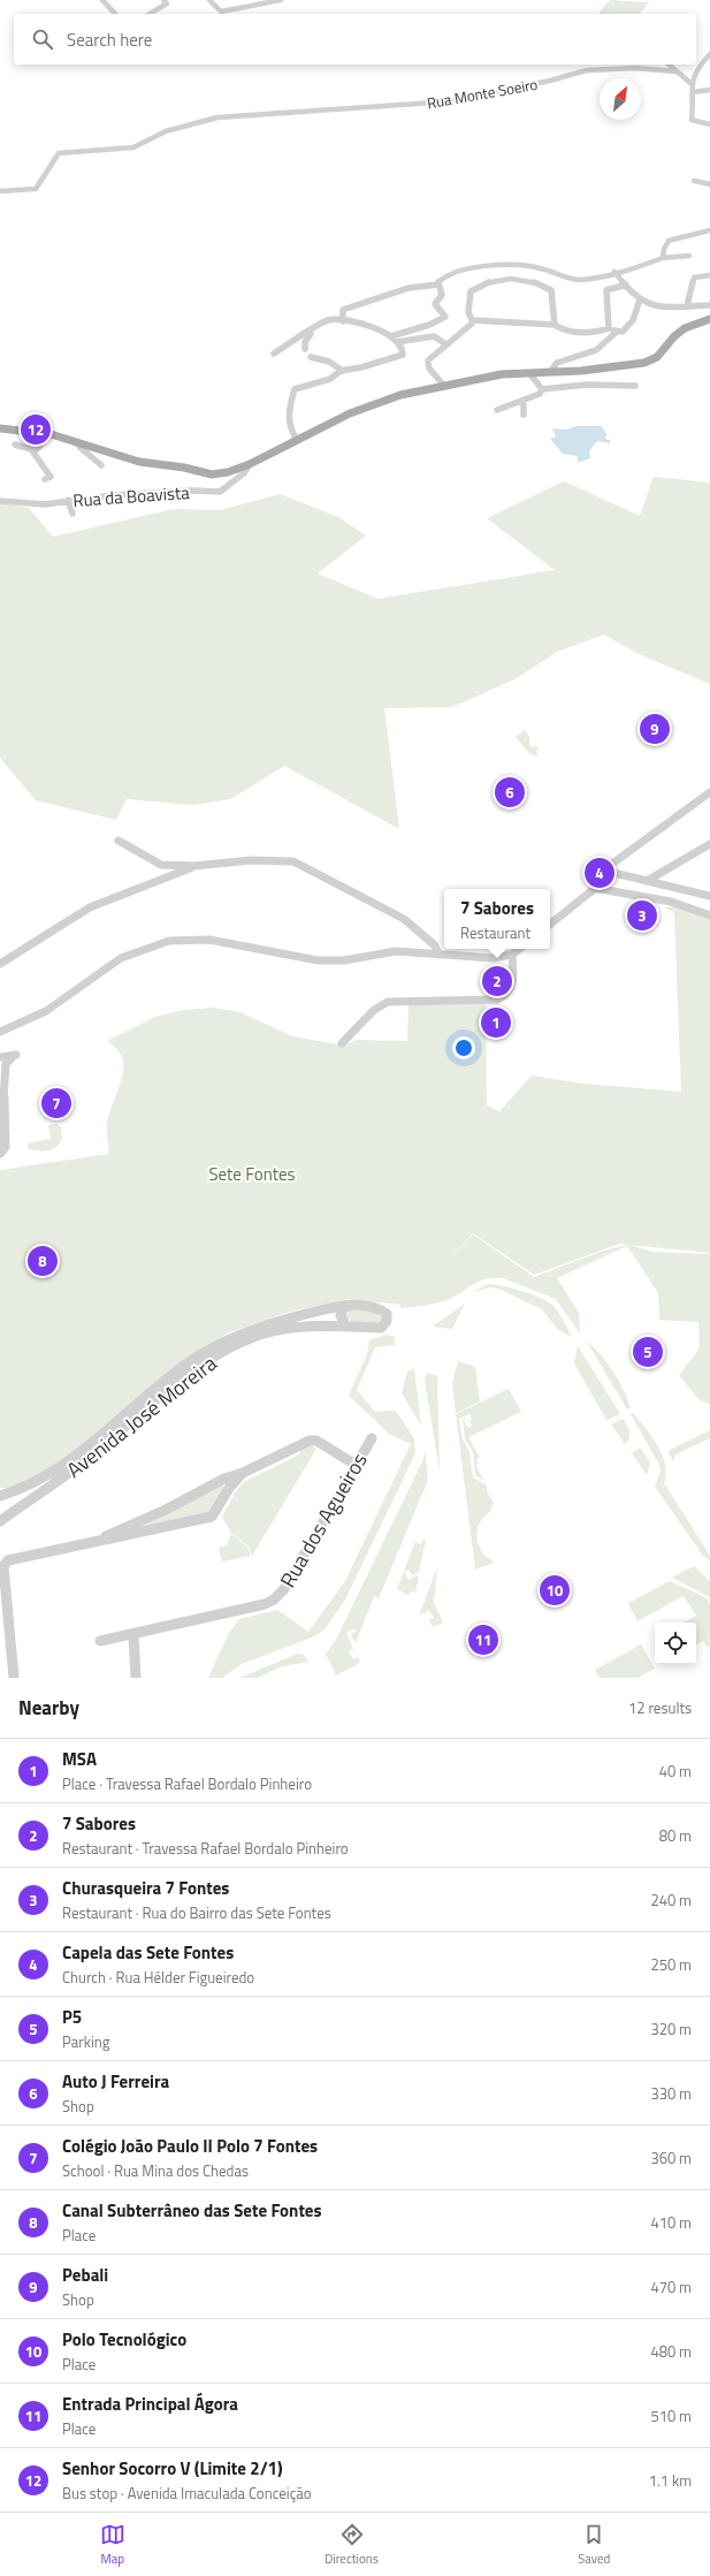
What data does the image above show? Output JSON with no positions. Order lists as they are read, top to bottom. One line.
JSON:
{"streets":{"street":["Rua Monte Soeiro","Rua da Boavista","Avenida José Moreira","Rua dos Agueiros"]},"parks":["Sete Fontes"],"north":"top right","page":{"search":"Search here","pins":["12","9","6","4","3","2","1","7","8","5","10","11"],"popup":["7 Sabores","Restaurant"],"heading":["Nearby","12 results"],"list":[{"mark":"1","name":"MSA","note":"Place · Travessa Rafael Bordalo Pinheiro","value":"40 m"},{"mark":"2","name":"7 Sabores","note":"Restaurant · Travessa Rafael Bordalo Pinheiro","value":"80 m"},{"mark":"3","name":"Churasqueira 7 Fontes","note":"Restaurant · Rua do Bairro das Sete Fontes","value":"240 m"},{"mark":"4","name":"Capela das Sete Fontes","note":"Church · Rua Hélder Figueiredo","value":"250 m"},{"mark":"5","name":"P5","note":"Parking","value":"320 m"},{"mark":"6","name":"Auto J Ferreira","note":"Shop","value":"330 m"},{"mark":"7","name":"Colégio João Paulo II Polo 7 Fontes","note":"School · Rua Mina dos Chedas","value":"360 m"},{"mark":"8","name":"Canal Subterrâneo das Sete Fontes","note":"Place","value":"410 m"},{"mark":"9","name":"Pebali","note":"Shop","value":"470 m"},{"mark":"10","name":"Polo Tecnológico","note":"Place","value":"480 m"},{"mark":"11","name":"Entrada Principal Ágora","note":"Place","value":"510 m"},{"mark":"12","name":"Senhor Socorro V (Limite 2/1)","note":"Bus stop · Avenida Imaculada Conceição","value":"1.1 km"}],"nav":["Map","Directions","Saved"]}}
